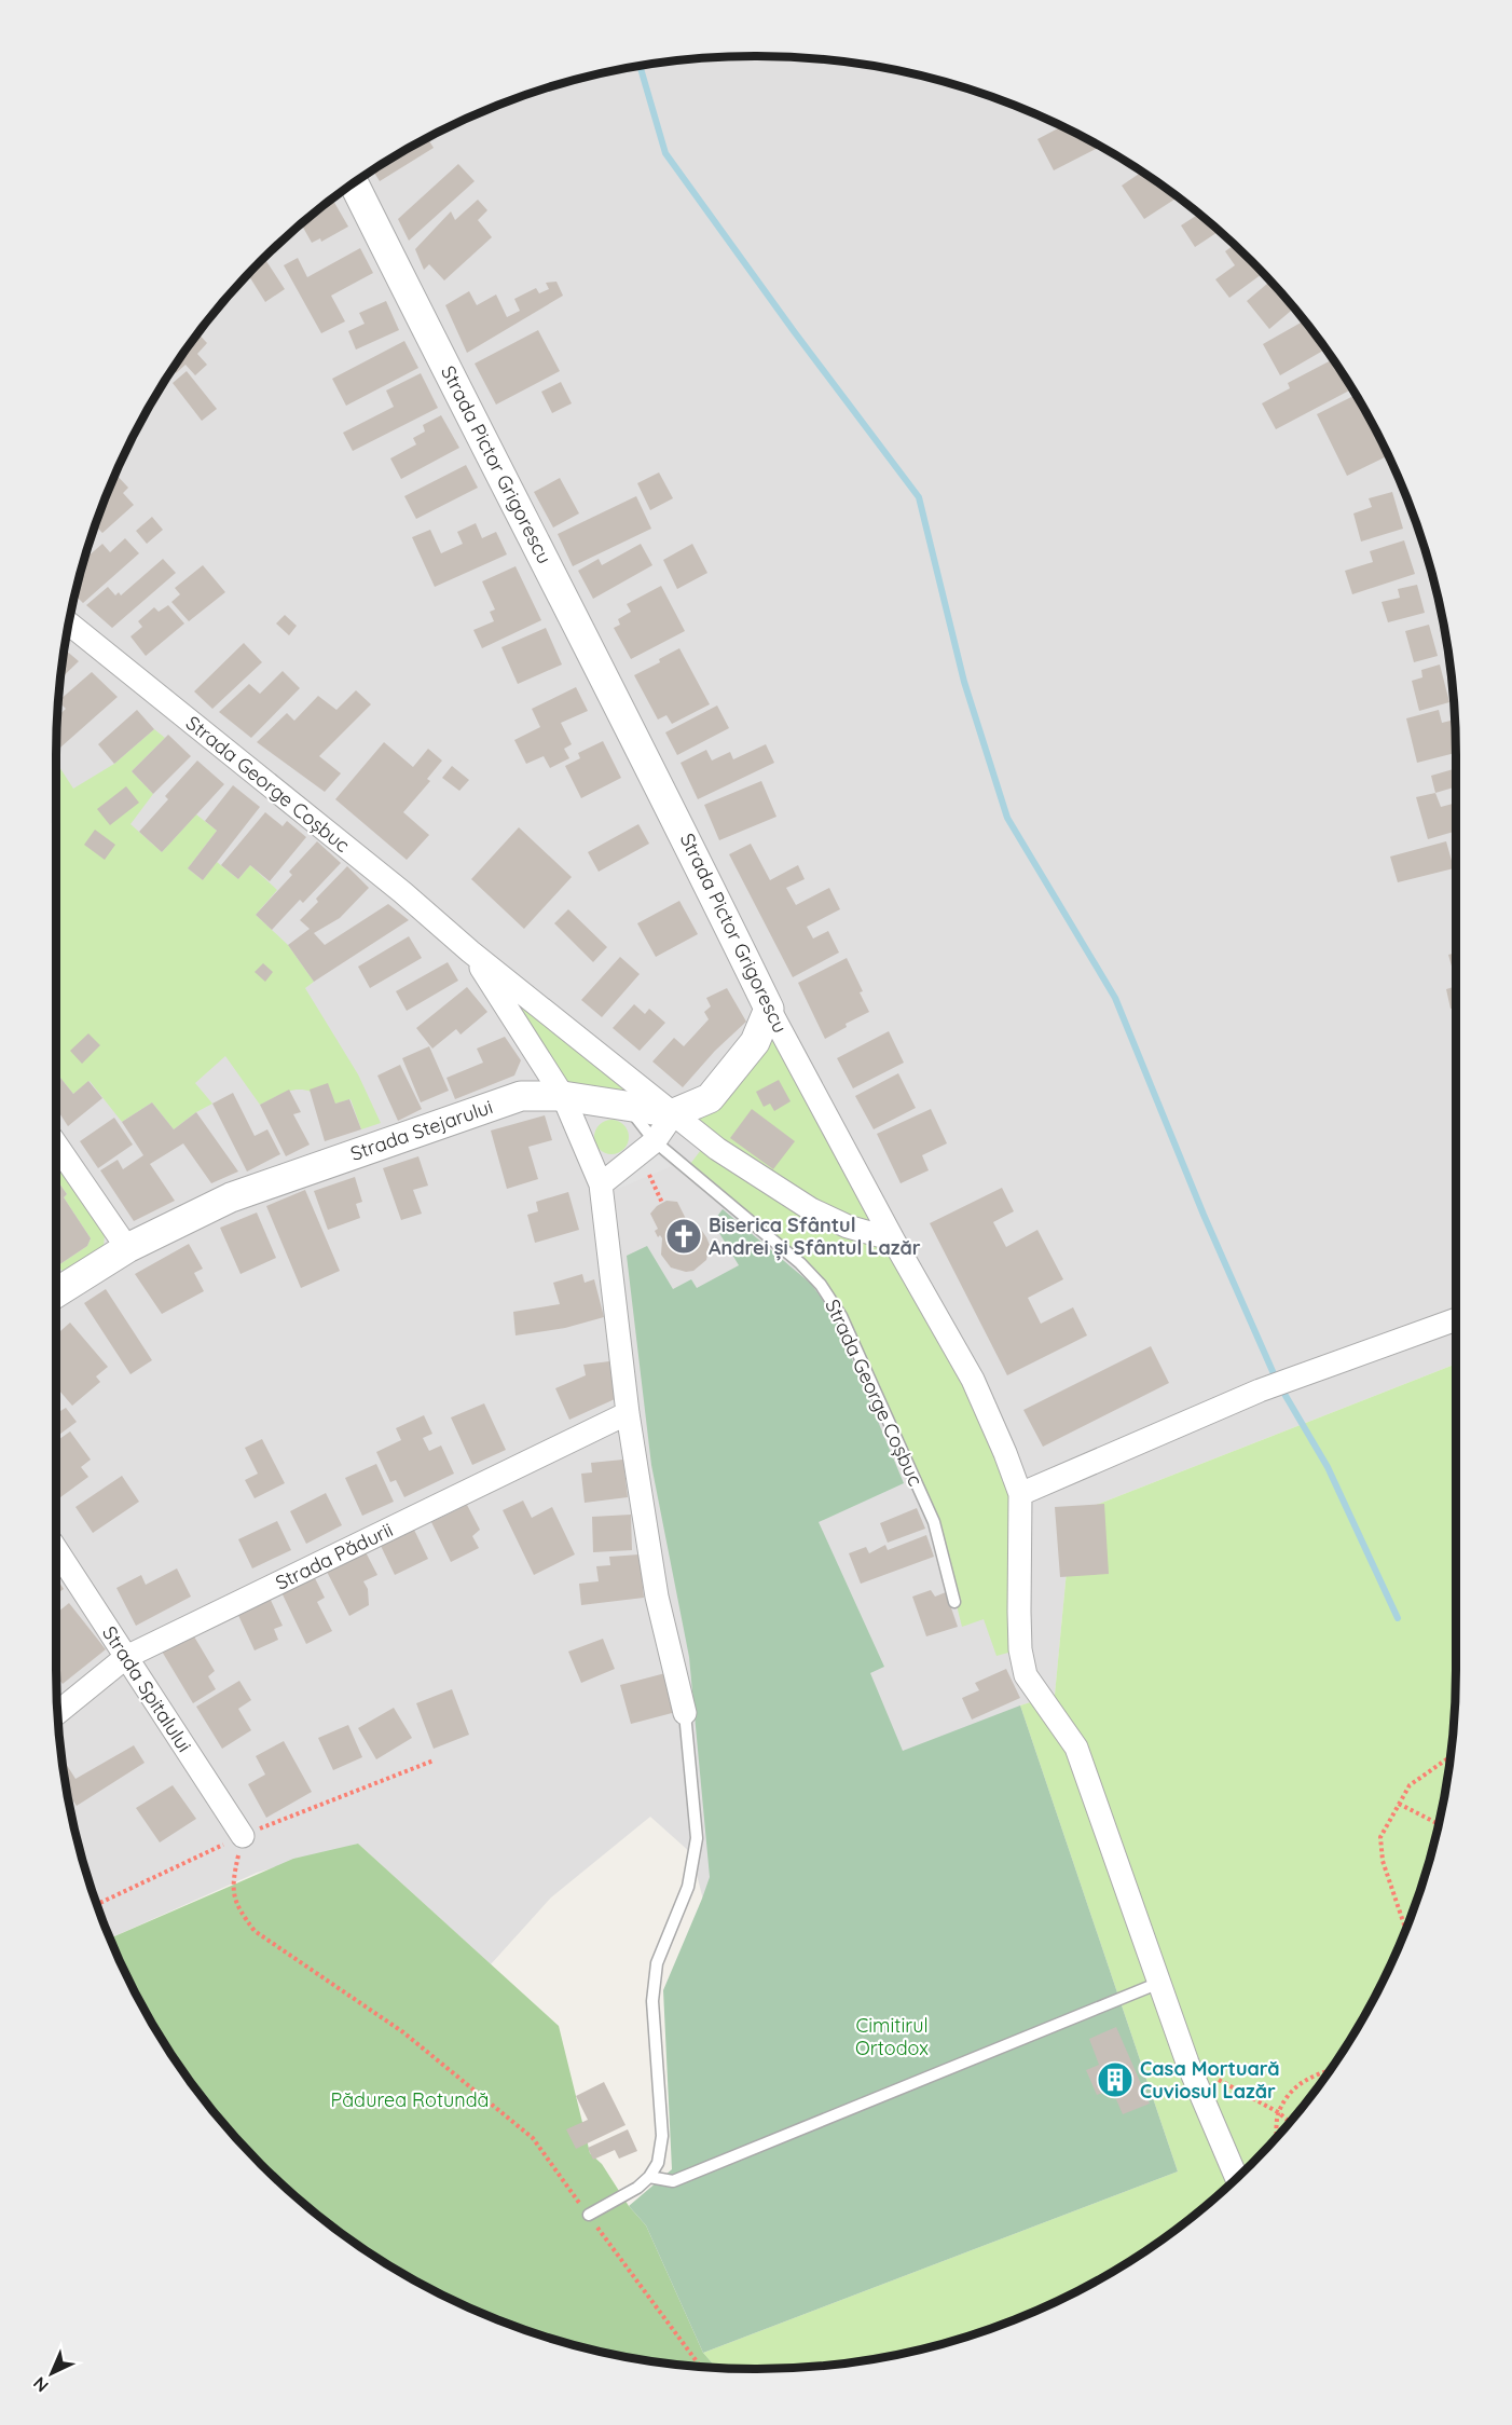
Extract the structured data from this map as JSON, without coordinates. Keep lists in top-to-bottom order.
{
  "streets": {
    "street": [
      "Strada Pictor Grigorescu",
      "Strada George Coșbuc",
      "Strada Stejarului",
      "Strada Pădurii",
      "Strada Spitalului"
    ]
  },
  "crossings": [
    ["Strada Pictor Grigorescu", "Strada George Coșbuc"],
    ["Strada George Coșbuc", "Strada Stejarului"],
    ["Strada George Coșbuc", "Strada Pădurii"],
    ["Strada Pădurii", "Strada Spitalului"]
  ],
  "parks": ["Cimitirul Ortodox", "Pădurea Rotundă"],
  "places": {
    "church": ["Biserica Sfântul Andrei și Sfântul Lazăr"],
    "building": ["Casa Mortuară Cuviosul Lazăr"]
  },
  "north": "bottom left"
}
